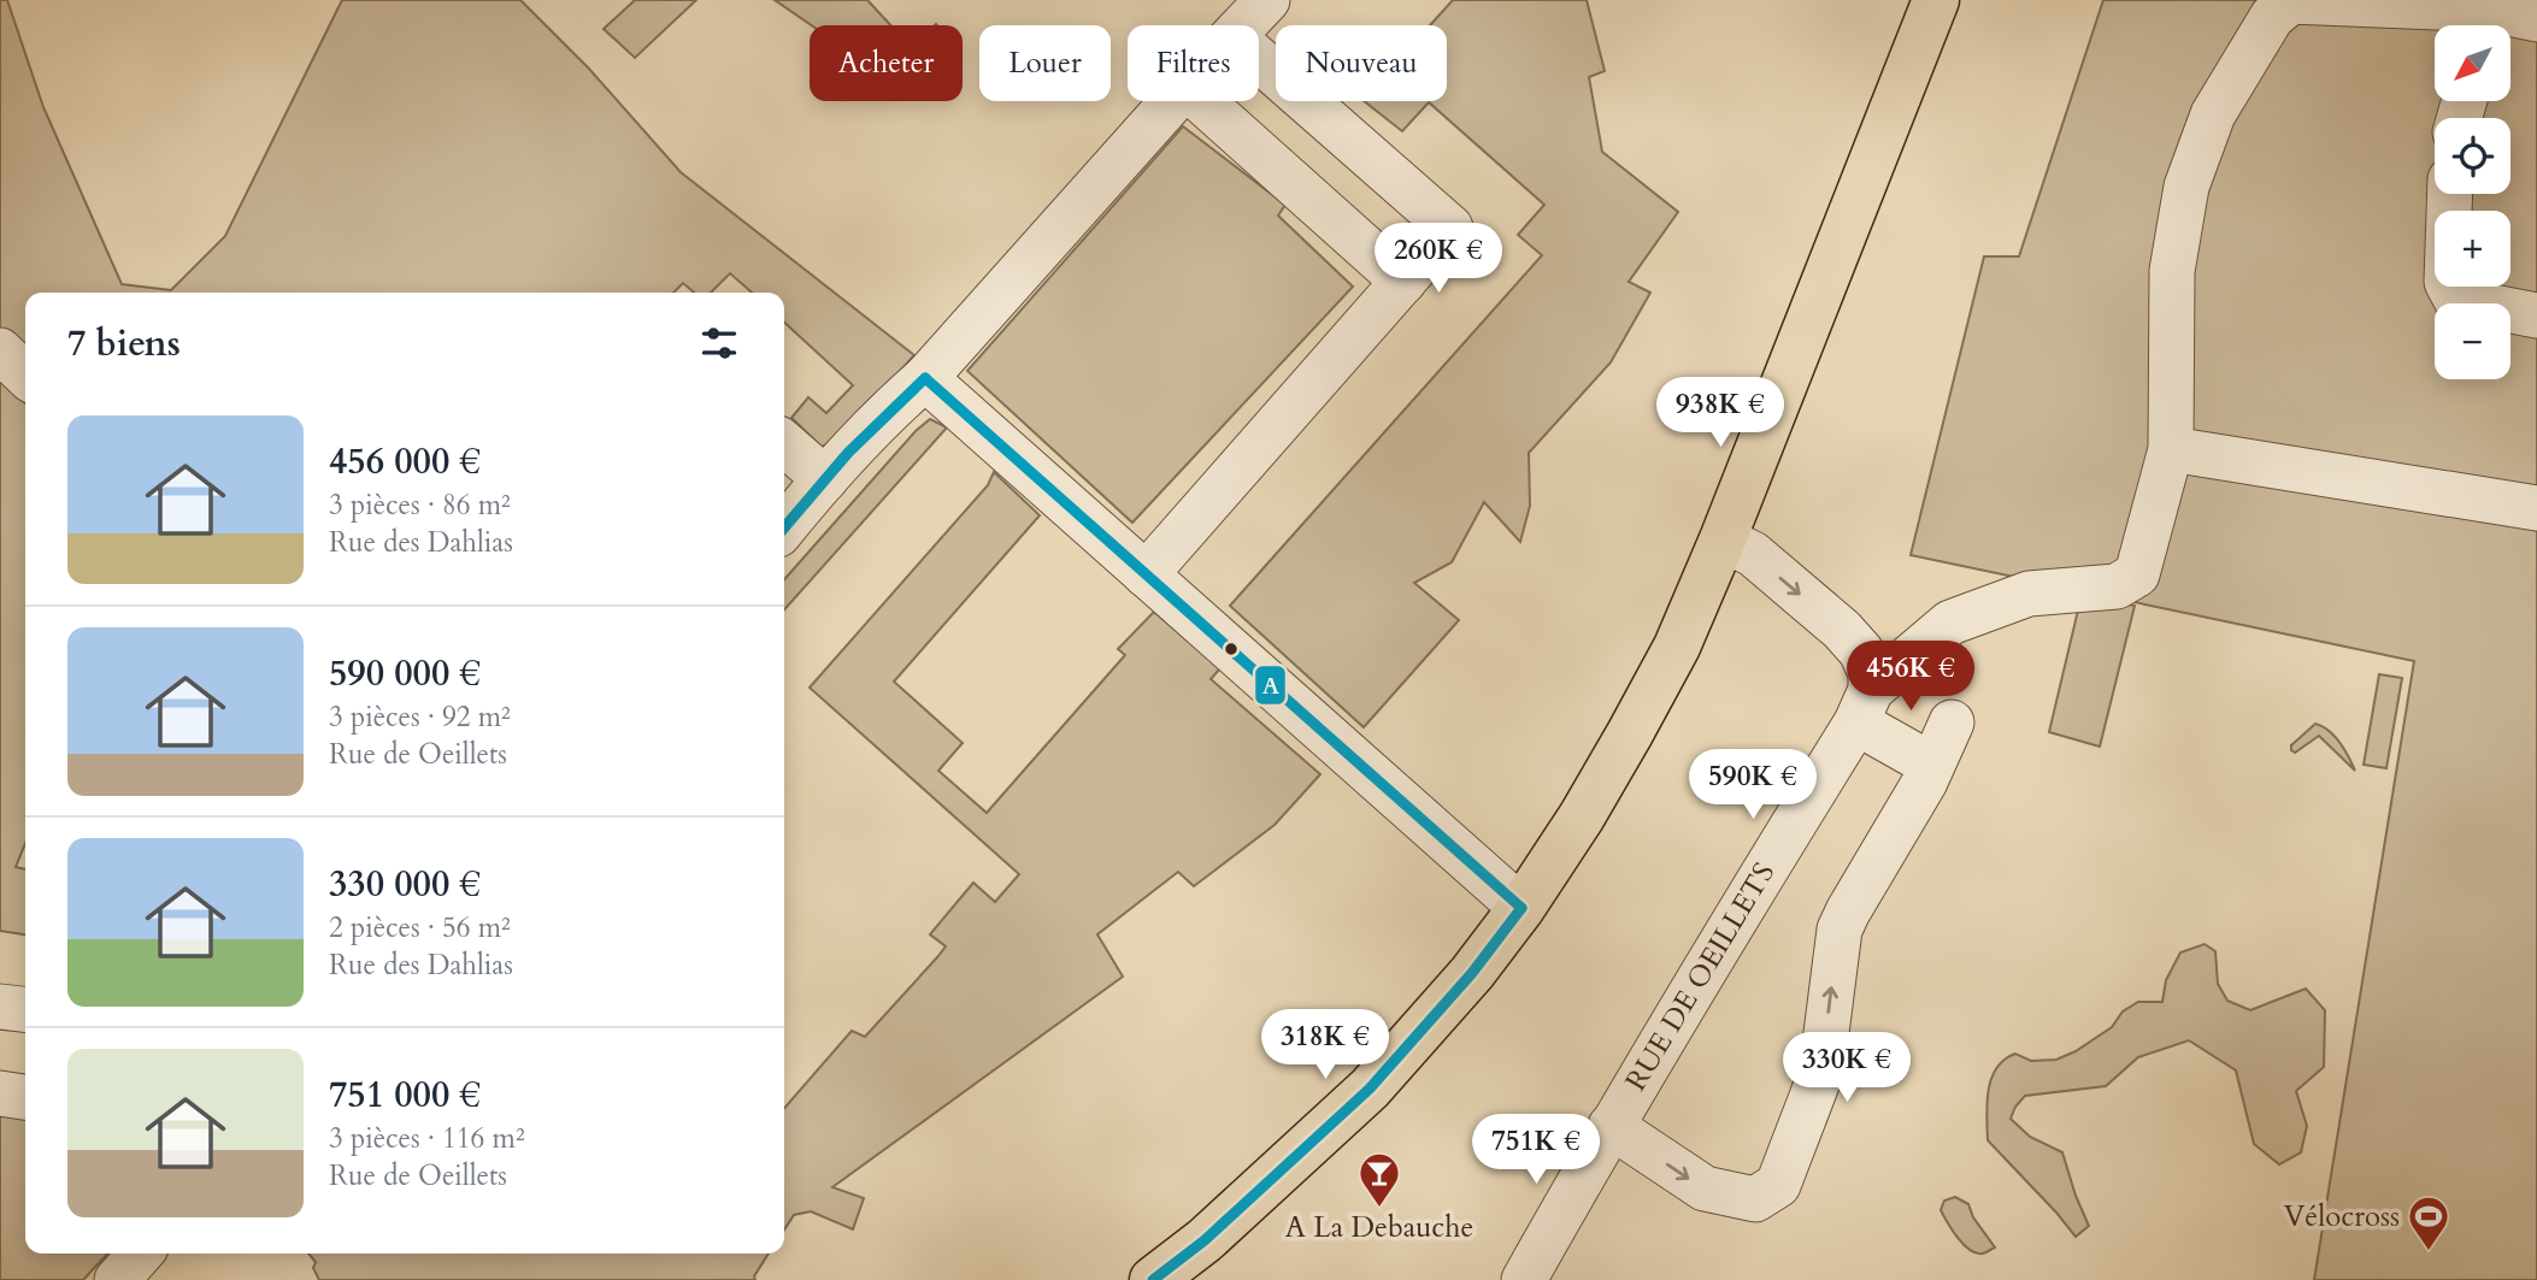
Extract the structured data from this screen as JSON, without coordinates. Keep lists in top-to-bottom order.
{
  "streets": {
    "street": ["RUE DE OEILLETS"]
  },
  "places": {
    "bar": ["A La Debauche"],
    "sports": ["Vélocross"]
  },
  "lines": ["transit line A"],
  "north": "bottom left",
  "page": {
    "map_buttons": ["+", "−"],
    "chip": [
      "Acheter",
      "Louer",
      "Filtres",
      "Nouveau"
    ],
    "price": [
      "260K €",
      "938K €",
      "456K €",
      "590K €",
      "318K €",
      "330K €",
      "751K €"
    ],
    "heading": "7 biens",
    "list": [
      {
        "name": "456 000 €",
        "note": "3 pièces · 86 m² · Rue des Dahlias"
      },
      {
        "name": "590 000 €",
        "note": "3 pièces · 92 m² · Rue de Oeillets"
      },
      {
        "name": "330 000 €",
        "note": "2 pièces · 56 m² · Rue des Dahlias"
      },
      {
        "name": "751 000 €",
        "note": "3 pièces · 116 m² · Rue de Oeillets"
      }
    ]
  }
}
